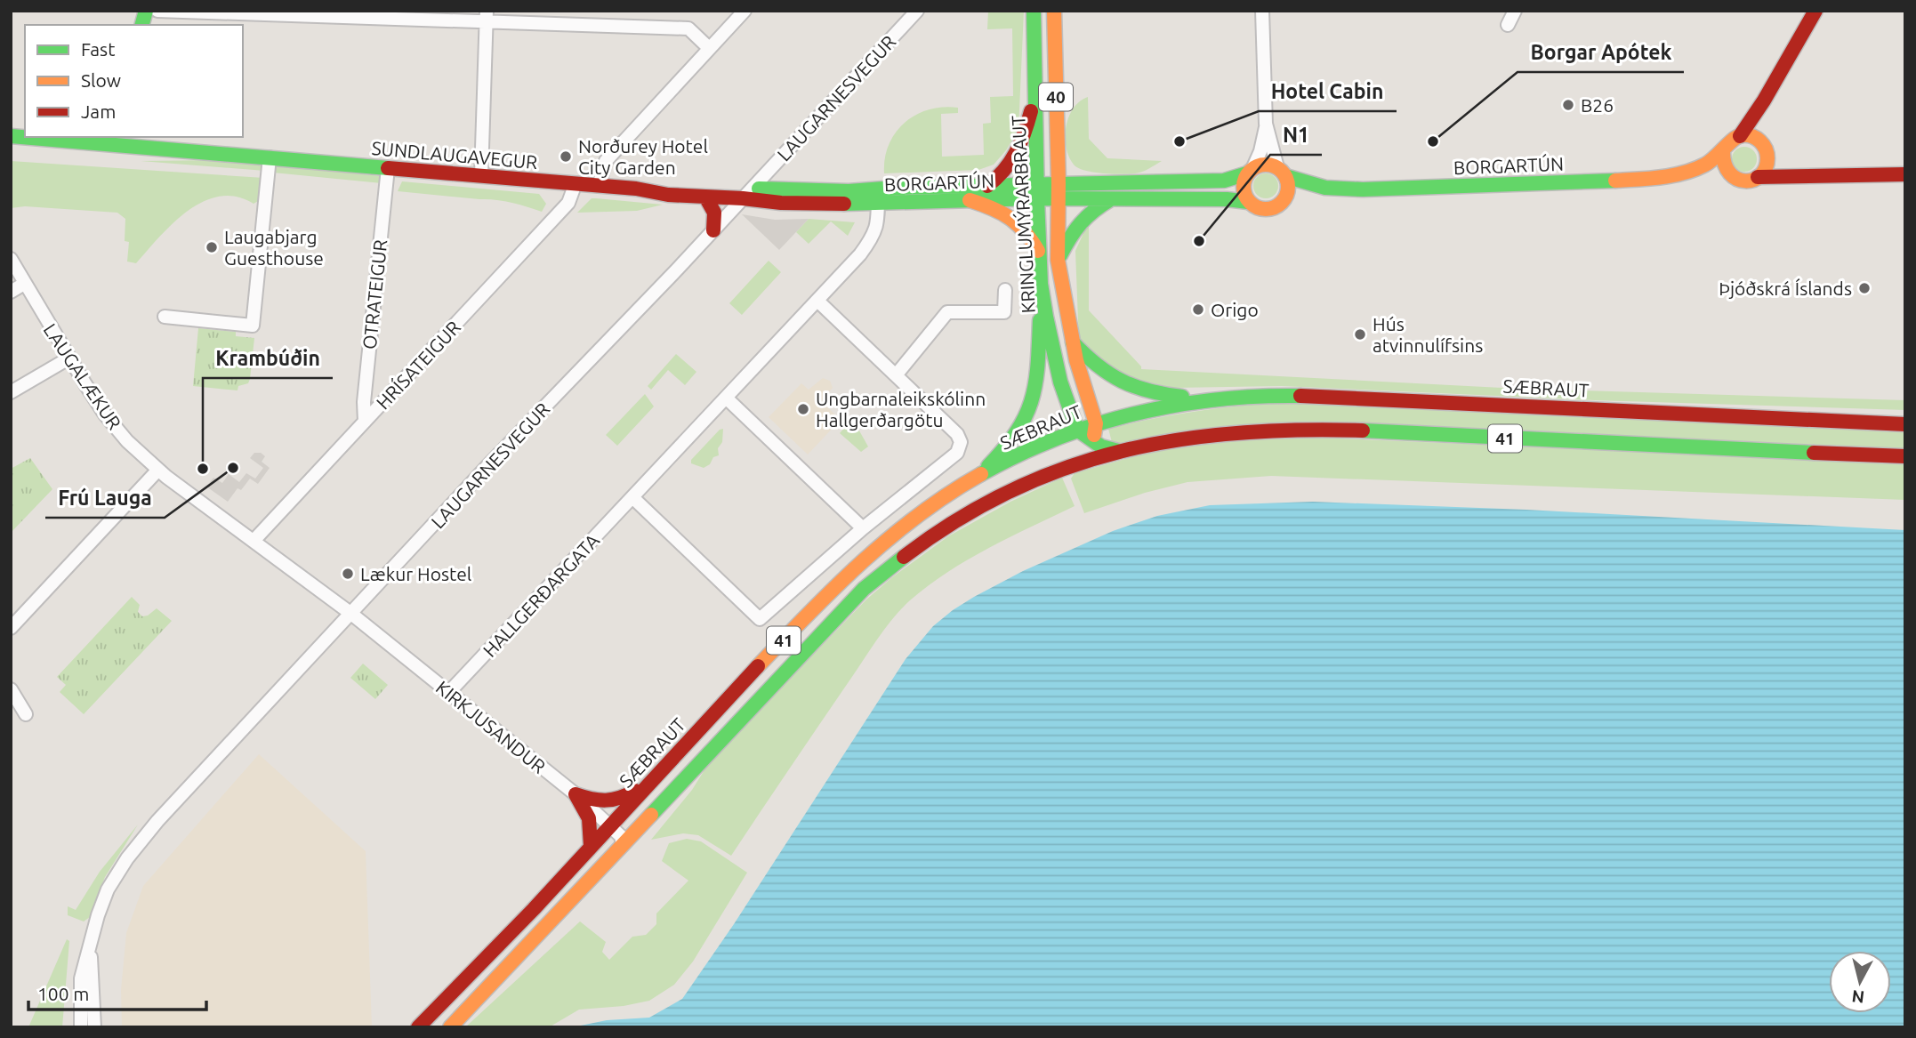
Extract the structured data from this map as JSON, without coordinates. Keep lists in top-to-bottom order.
{
  "streets": {
    "main road": [
      "40",
      "SUNDLAUGAVEGUR",
      "BORGARTÚN",
      "KRINGLUMÝRARBRAUT",
      "SÆBRAUT",
      "41"
    ],
    "street": [
      "LAUGARNESVEGUR",
      "OTRATEIGUR",
      "HRÍSATEIGUR",
      "LAUGALÆKUR",
      "HALLGERÐARGATA",
      "KIRKJUSANDUR"
    ]
  },
  "crossings": [
    ["LAUGARNESVEGUR", "SUNDLAUGAVEGUR"],
    ["LAUGARNESVEGUR", "BORGARTÚN"],
    ["LAUGARNESVEGUR", "LAUGALÆKUR"],
    ["LAUGARNESVEGUR", "KIRKJUSANDUR"],
    ["SUNDLAUGAVEGUR", "BORGARTÚN"],
    ["SUNDLAUGAVEGUR", "OTRATEIGUR"],
    ["SUNDLAUGAVEGUR", "HRÍSATEIGUR"],
    ["BORGARTÚN", "KRINGLUMÝRARBRAUT"],
    ["BORGARTÚN", "HALLGERÐARGATA"],
    ["KRINGLUMÝRARBRAUT", "SÆBRAUT"],
    ["OTRATEIGUR", "HRÍSATEIGUR"],
    ["HRÍSATEIGUR", "LAUGALÆKUR"],
    ["LAUGALÆKUR", "KIRKJUSANDUR"],
    ["SÆBRAUT", "KIRKJUSANDUR"],
    ["41", "KIRKJUSANDUR"],
    ["HALLGERÐARGATA", "KIRKJUSANDUR"]
  ],
  "places": [
    "B26",
    "Hotel Cabin",
    "Borgar Apótek",
    "Norðurey Hotel City Garden",
    "N1",
    "Laugabjarg Guesthouse",
    "Þjóðskrá Íslands",
    "Origo",
    "Hús atvinnulífsins",
    "Ungbarnaleikskólinn Hallgerðargötu",
    "Frú Lauga",
    "Krambúðin",
    "Lækur Hostel"
  ],
  "legend": ["Fast", "Slow", "Jam"],
  "scale_bar": "100 m",
  "north": "bottom"
}
